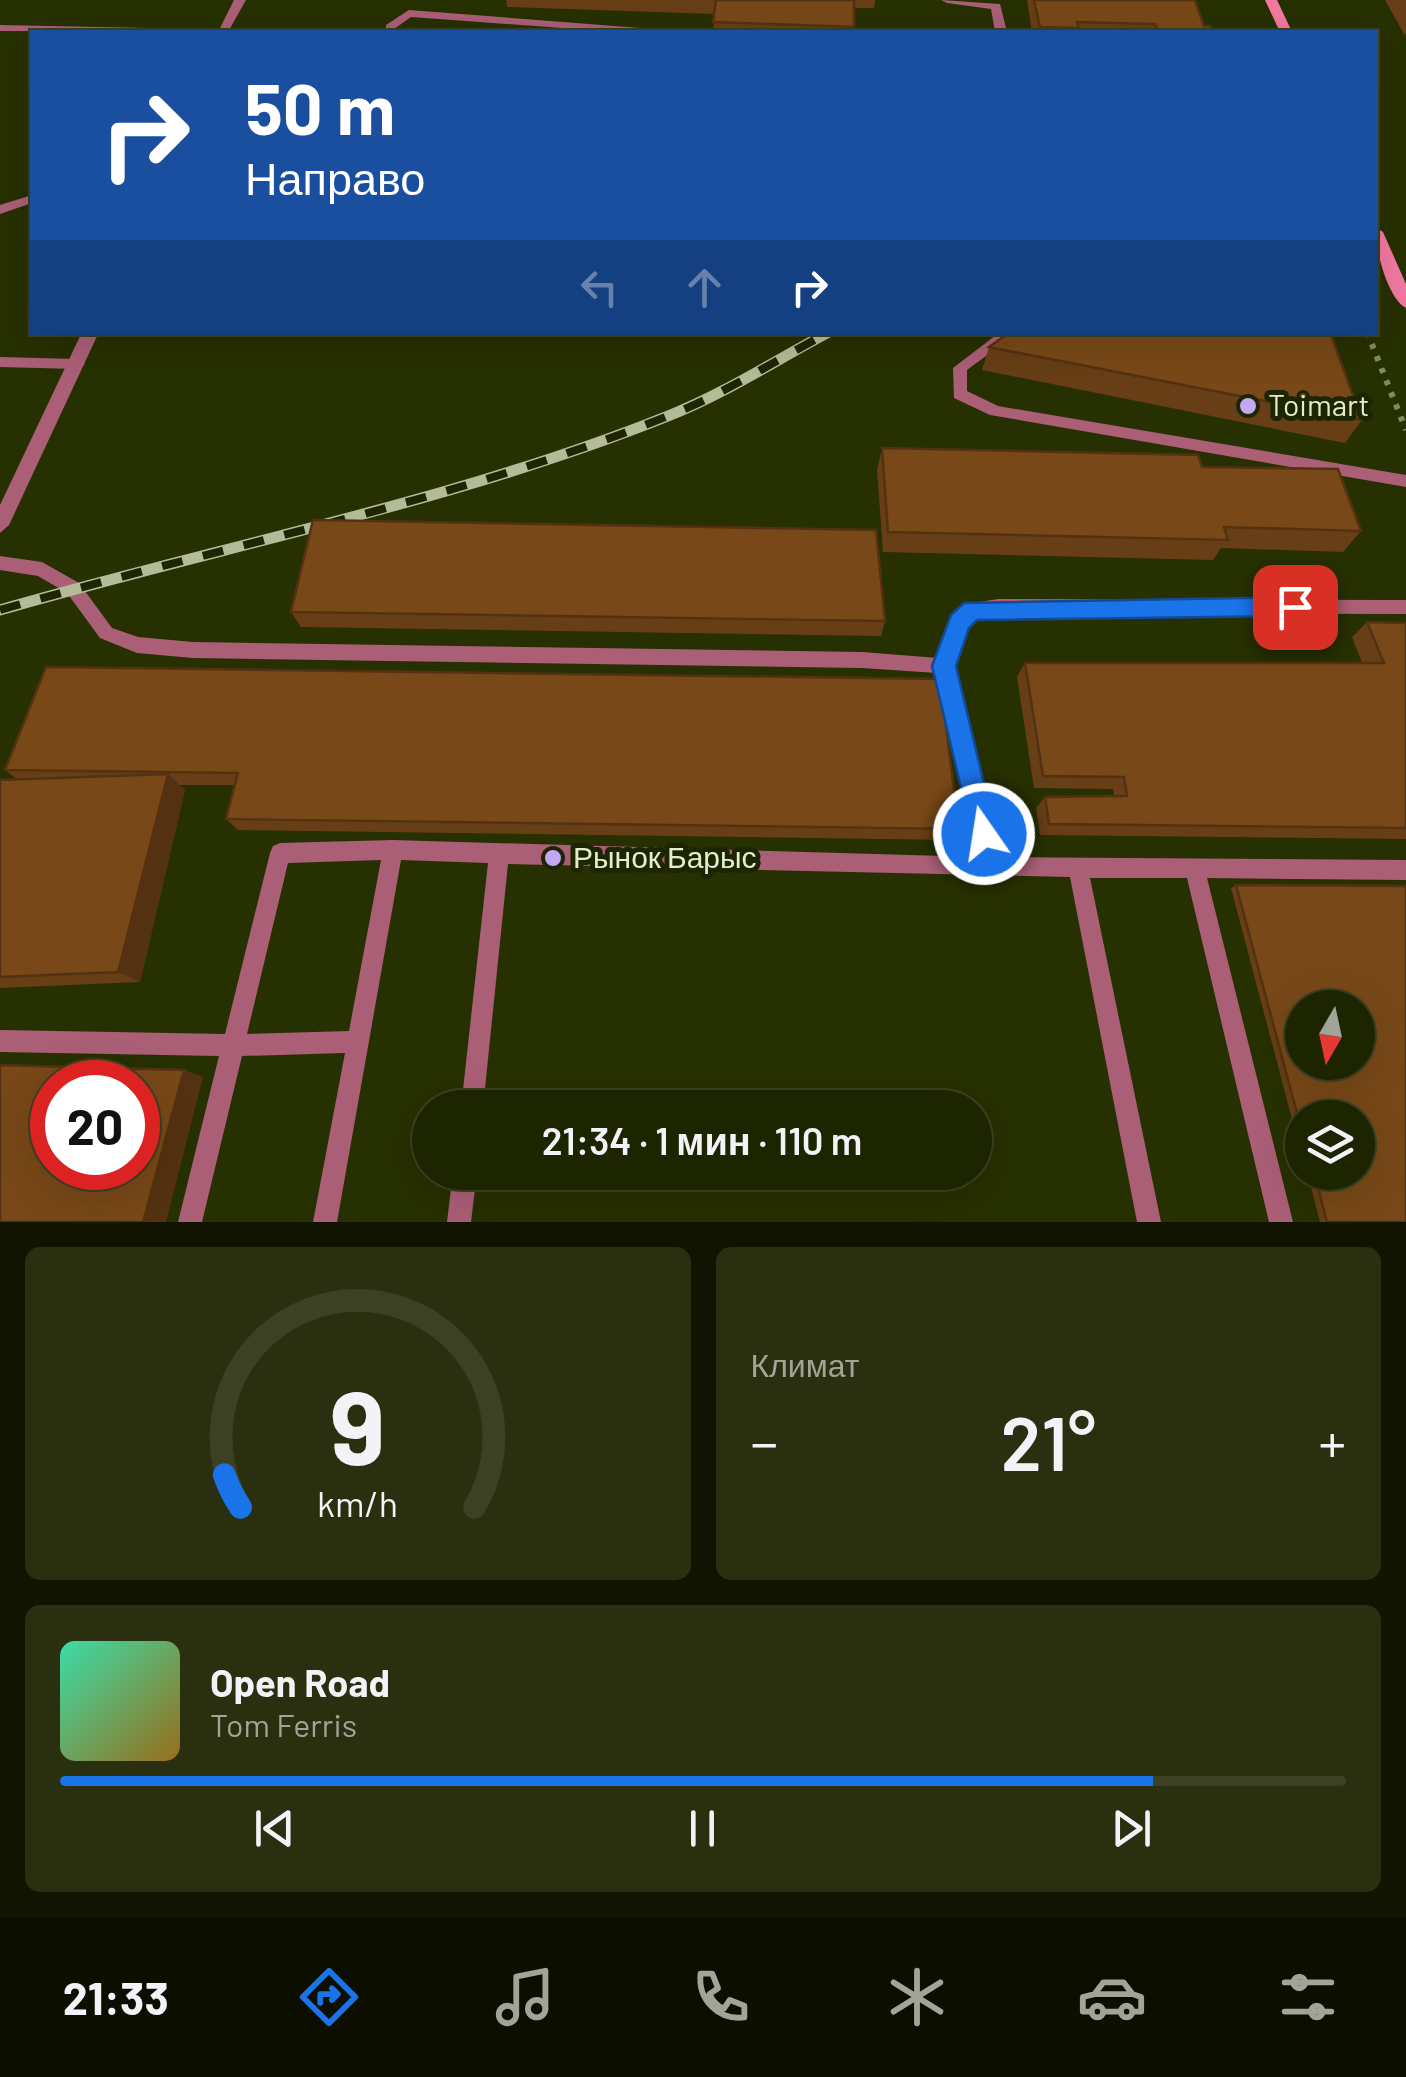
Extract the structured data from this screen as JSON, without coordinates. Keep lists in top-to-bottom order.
{
  "places": ["Toimart", "Рынок Барыс"],
  "north": "bottom",
  "page": {
    "turn": ["50 m", "Направо"],
    "limit": "20",
    "trip": "21:34 · 1 мин · 110 m",
    "tile": "Климат",
    "heat": ["−", "21°", "+"],
    "song": ["Open Road", "Tom Ferris"],
    "tabs": "21:33",
    "gauge": ["9", "km/h"]
  }
}
